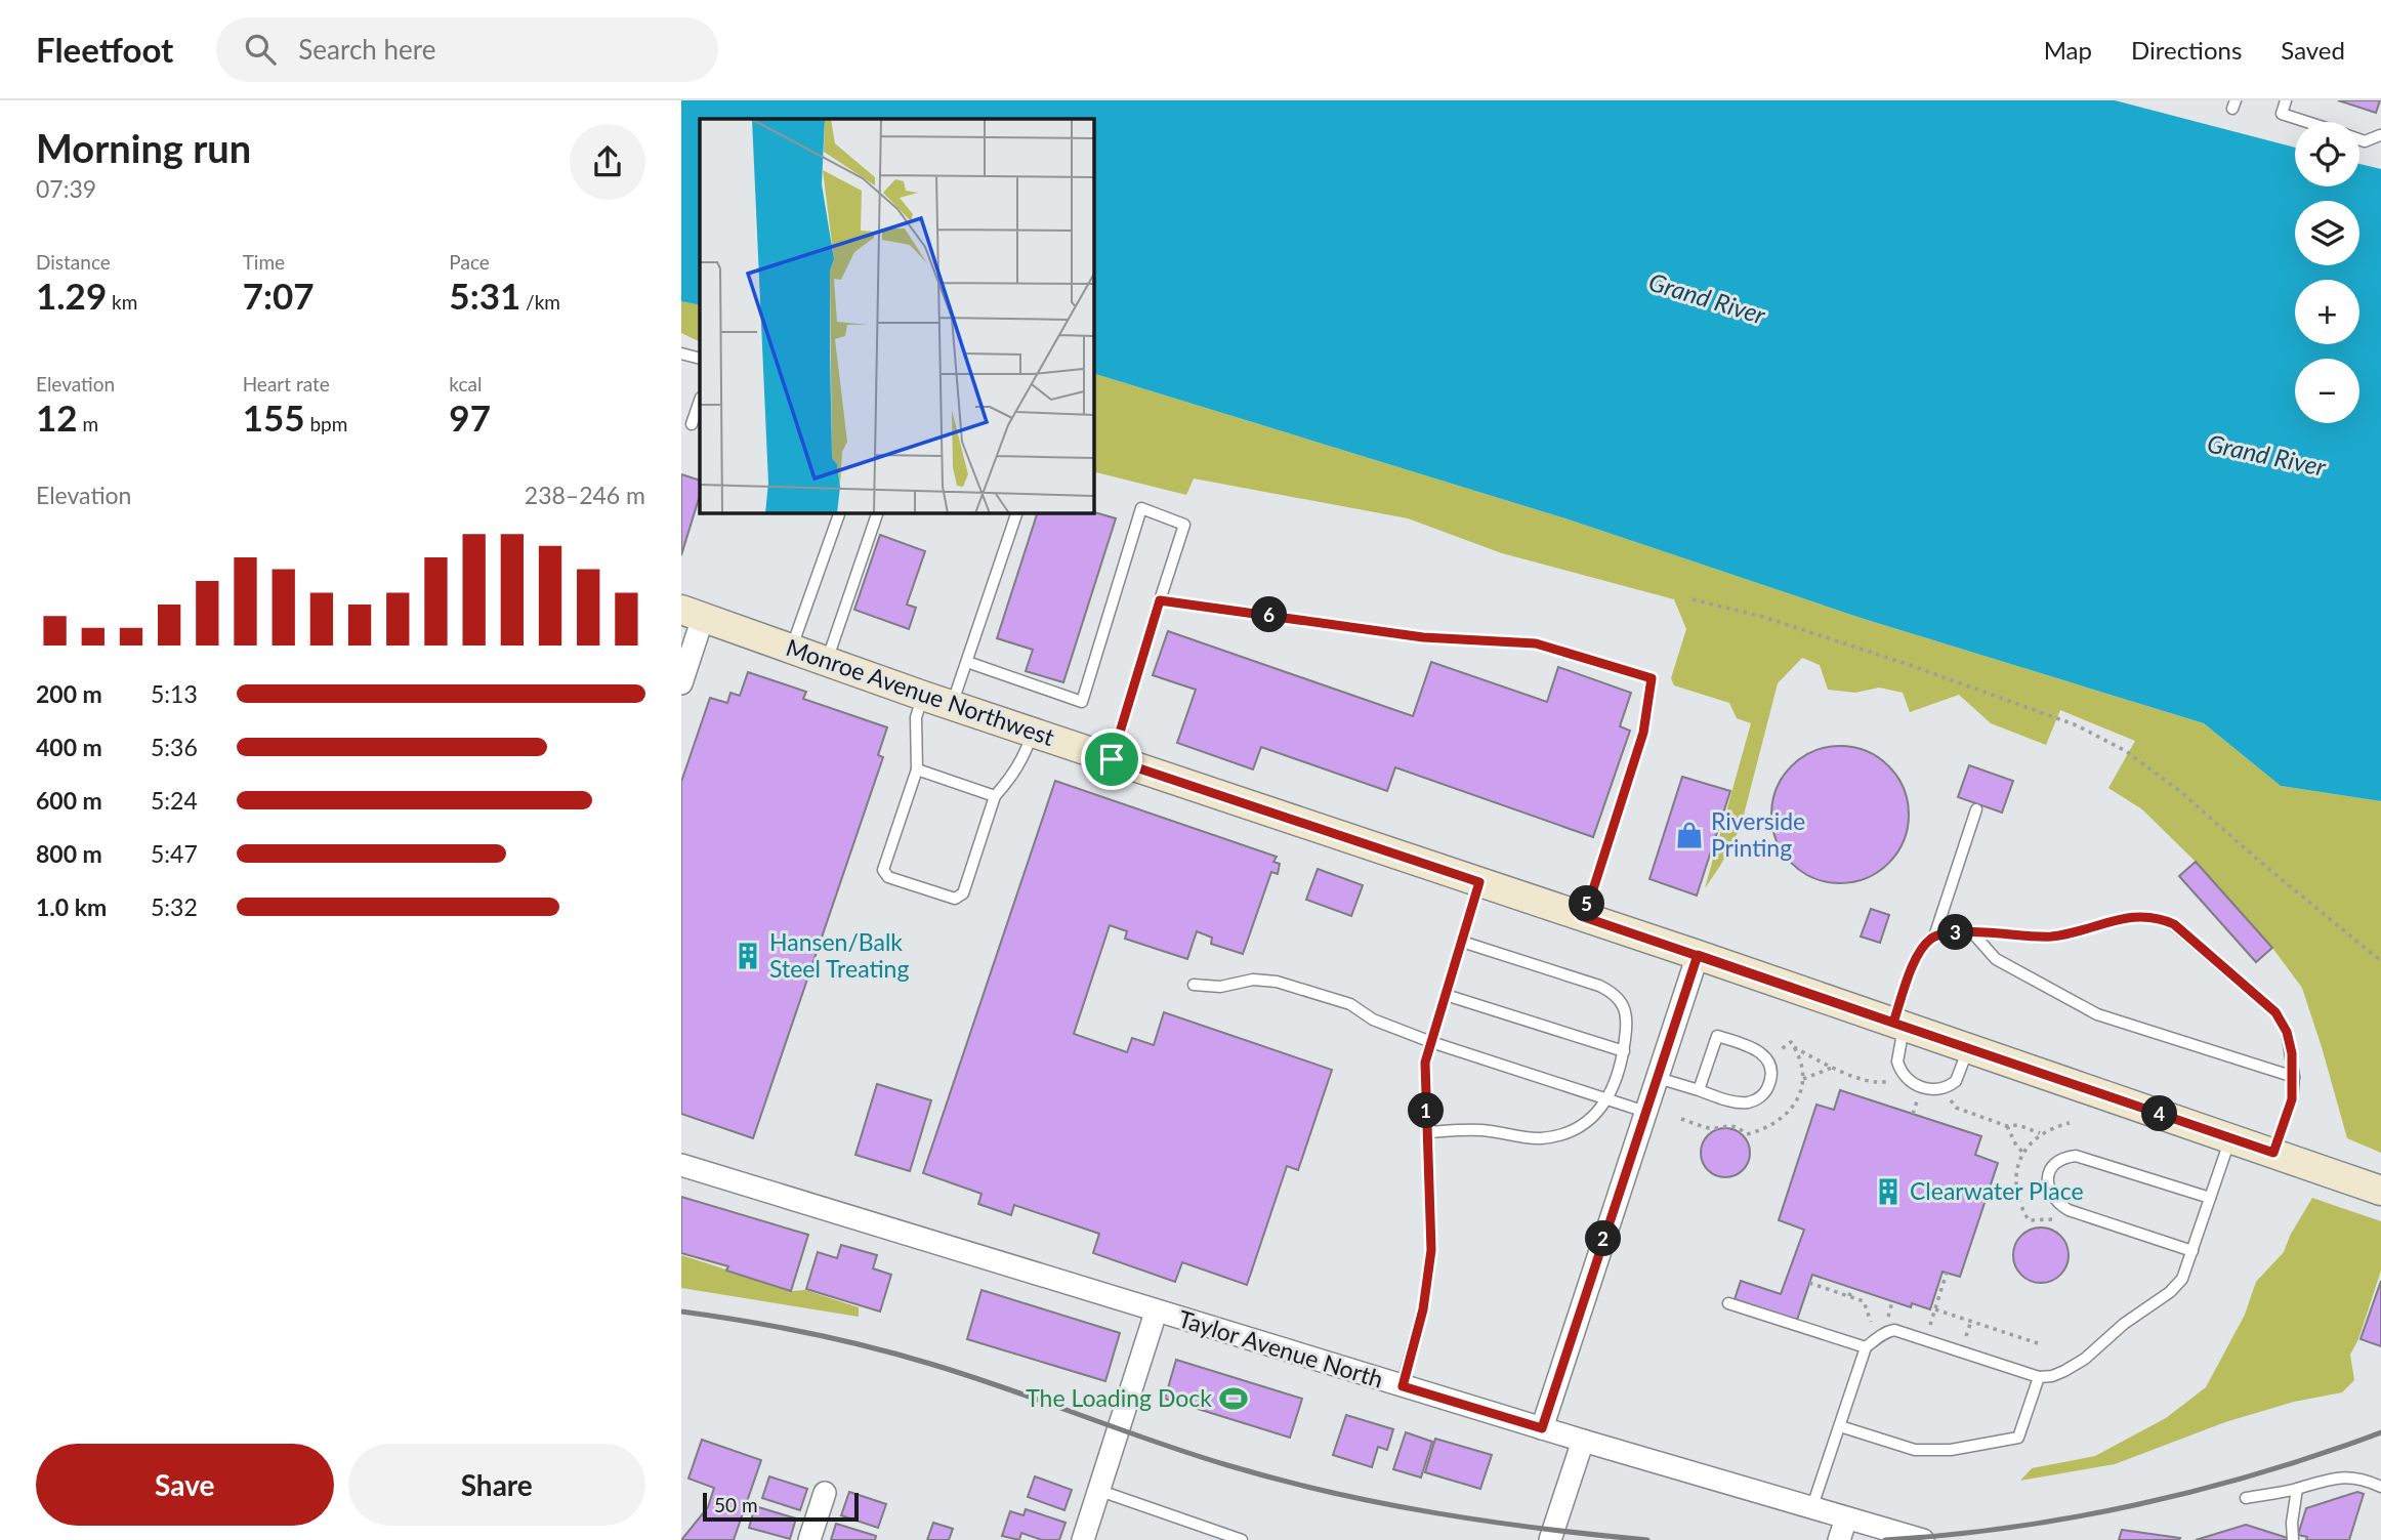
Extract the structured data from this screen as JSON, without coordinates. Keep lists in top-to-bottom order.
{
  "streets": {
    "main road": ["Monroe Avenue Northwest"],
    "street": ["Taylor Avenue North"]
  },
  "water": ["Grand River"],
  "places": {
    "shop": ["Riverside Printing"],
    "building": ["Hansen/Balk Steel Treating", "Clearwater Place"],
    "sports": ["The Loading Dock"]
  },
  "scale_bar": "50 m",
  "page": {
    "header": "Fleetfoot",
    "search": "Search here",
    "nav": ["Map", "Directions", "Saved"],
    "heading": ["Morning run", "07:39"],
    "map_buttons": ["+", "−"],
    "stats": [
      ["Distance", "1.29 km"],
      ["Time", "7:07"],
      ["Pace", "5:31 /km"],
      ["Elevation", "12 m"],
      ["Heart rate", "155 bpm"],
      ["kcal", "97"]
    ],
    "chart": ["Elevation", "238–246 m"],
    "pins": [
      "6",
      "5",
      "3",
      "1",
      "4",
      "2"
    ],
    "list": [
      {
        "name": "200 m",
        "note": "5:13"
      },
      {
        "name": "400 m",
        "note": "5:36"
      },
      {
        "name": "600 m",
        "note": "5:24"
      },
      {
        "name": "800 m",
        "note": "5:47"
      },
      {
        "name": "1.0 km",
        "note": "5:32"
      }
    ],
    "buttons": ["Save", "Share"],
    "scale": "50 m"
  }
}
